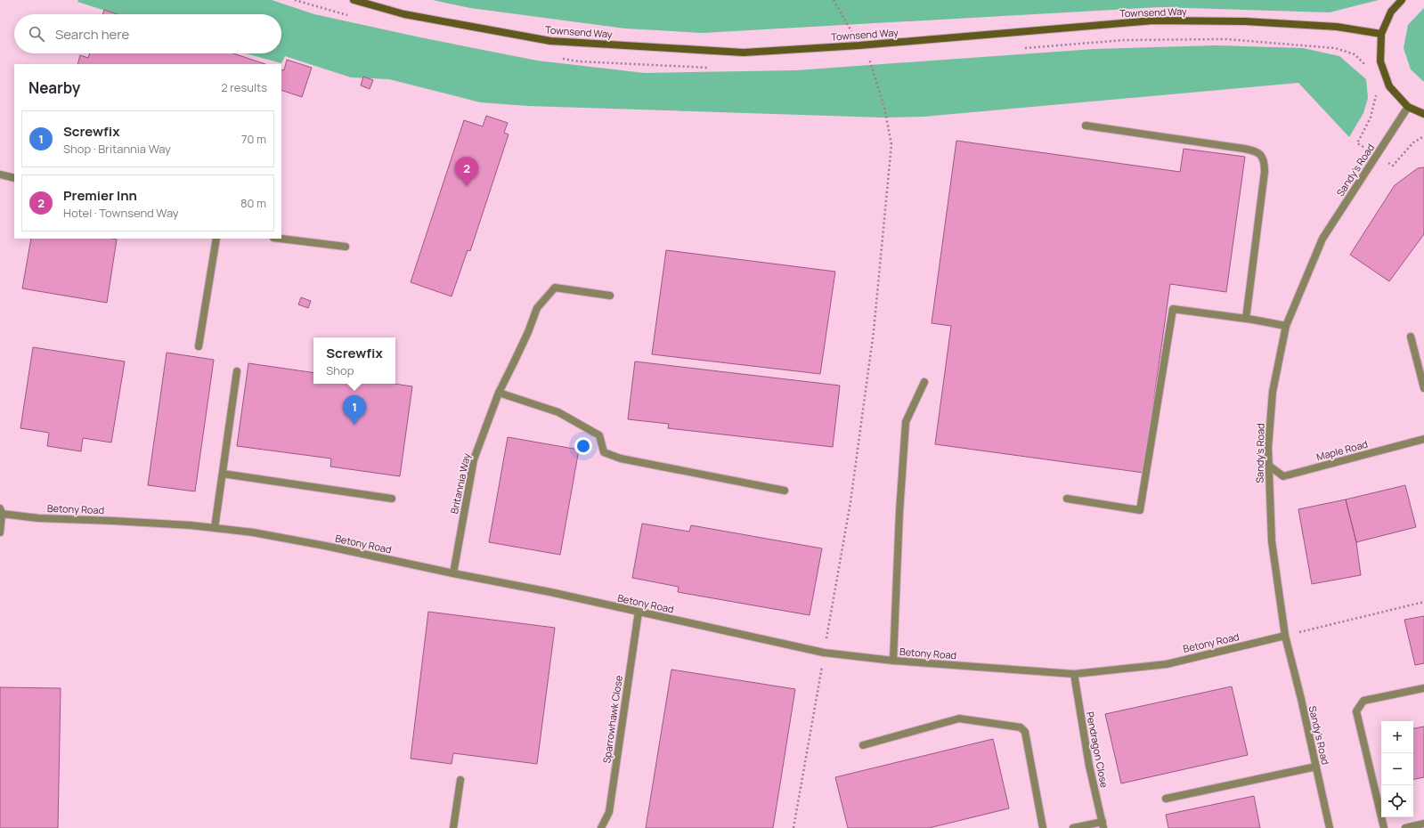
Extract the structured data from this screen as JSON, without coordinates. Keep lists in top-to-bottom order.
{
  "streets": {
    "main road": ["Townsend Way"],
    "street": [
      "Sandy's Road",
      "Maple Road",
      "Britannia Way",
      "Betony Road",
      "Sparrowhawk Close",
      "Pendragon Close"
    ]
  },
  "crossings": [
    ["Sandy's Road", "Maple Road"],
    ["Sandy's Road", "Betony Road"],
    ["Britannia Way", "Betony Road"],
    ["Betony Road", "Sparrowhawk Close"],
    ["Betony Road", "Pendragon Close"]
  ],
  "page": {
    "search": "Search here",
    "heading": ["Nearby", "2 results"],
    "list": [
      {
        "mark": "1",
        "name": "Screwfix",
        "note": "Shop · Britannia Way",
        "value": "70 m"
      },
      {
        "mark": "2",
        "name": "Premier Inn",
        "note": "Hotel · Townsend Way",
        "value": "80 m"
      }
    ],
    "pins": ["2", "1"],
    "popup": ["Screwfix", "Shop"],
    "map_buttons": ["+", "−"]
  }
}
